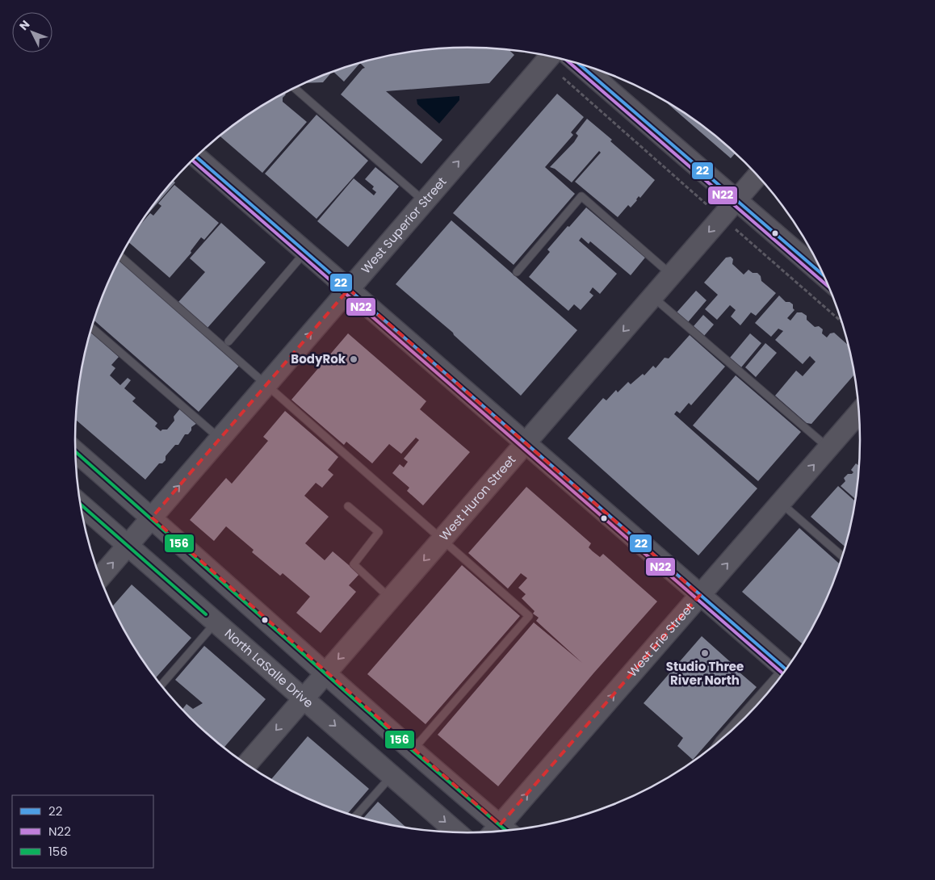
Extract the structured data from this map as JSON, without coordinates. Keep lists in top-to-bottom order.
{
  "streets": {
    "main road": [
      "West Superior Street",
      "West Huron Street",
      "West Erie Street",
      "North LaSalle Drive"
    ]
  },
  "crossings": [
    ["West Superior Street", "North LaSalle Drive"],
    ["West Huron Street", "North LaSalle Drive"]
  ],
  "one_way": ["West Superior Street", "West Huron Street", "West Erie Street"],
  "places": ["BodyRok", "Studio Three River North"],
  "lines": ["transit line N22", "transit line 22", "transit line 156"],
  "legend": ["22", "N22", "156"],
  "north": "top left"
}
